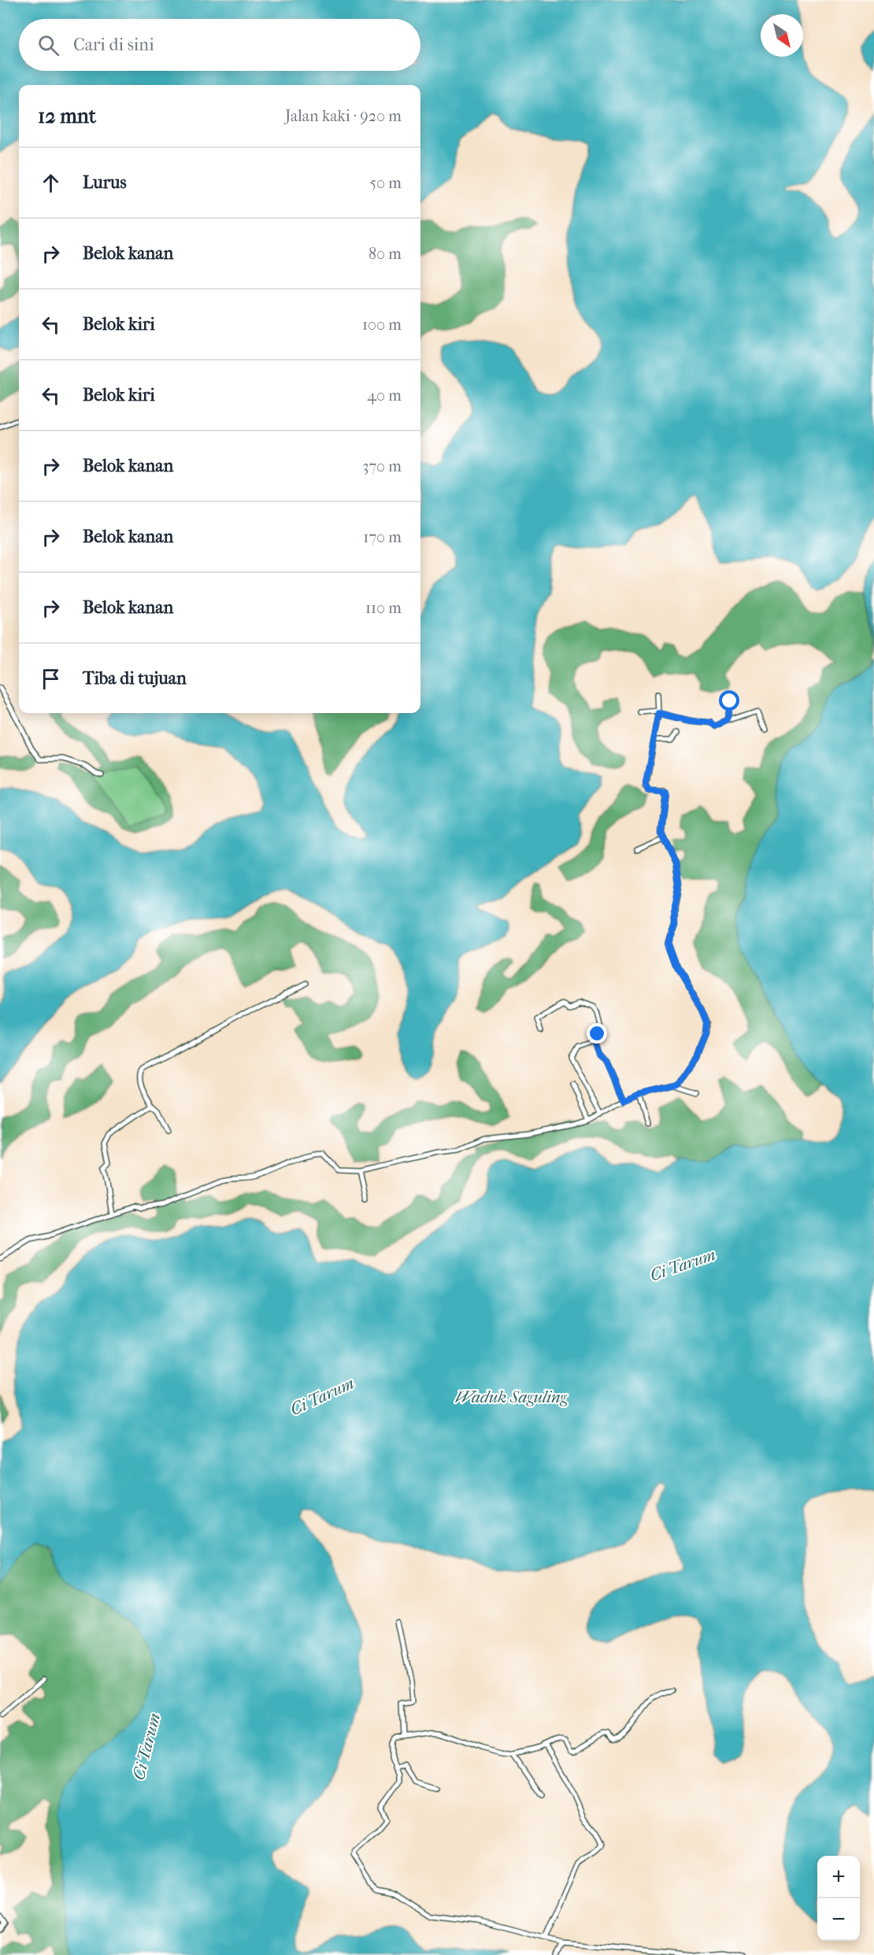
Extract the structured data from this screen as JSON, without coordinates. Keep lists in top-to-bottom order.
{
  "water": ["Ci Tarum", "Waduk Saguling"],
  "north": "bottom right",
  "page": {
    "search": "Cari di sini",
    "heading": ["12 mnt", "Jalan kaki · 920 m"],
    "list": [
      ["Lurus", "50 m"],
      ["Belok kanan", "80 m"],
      ["Belok kiri", "100 m"],
      ["Belok kiri", "40 m"],
      ["Belok kanan", "370 m"],
      ["Belok kanan", "170 m"],
      ["Belok kanan", "110 m"],
      "Tiba di tujuan"
    ],
    "map_buttons": ["+", "−"]
  }
}
